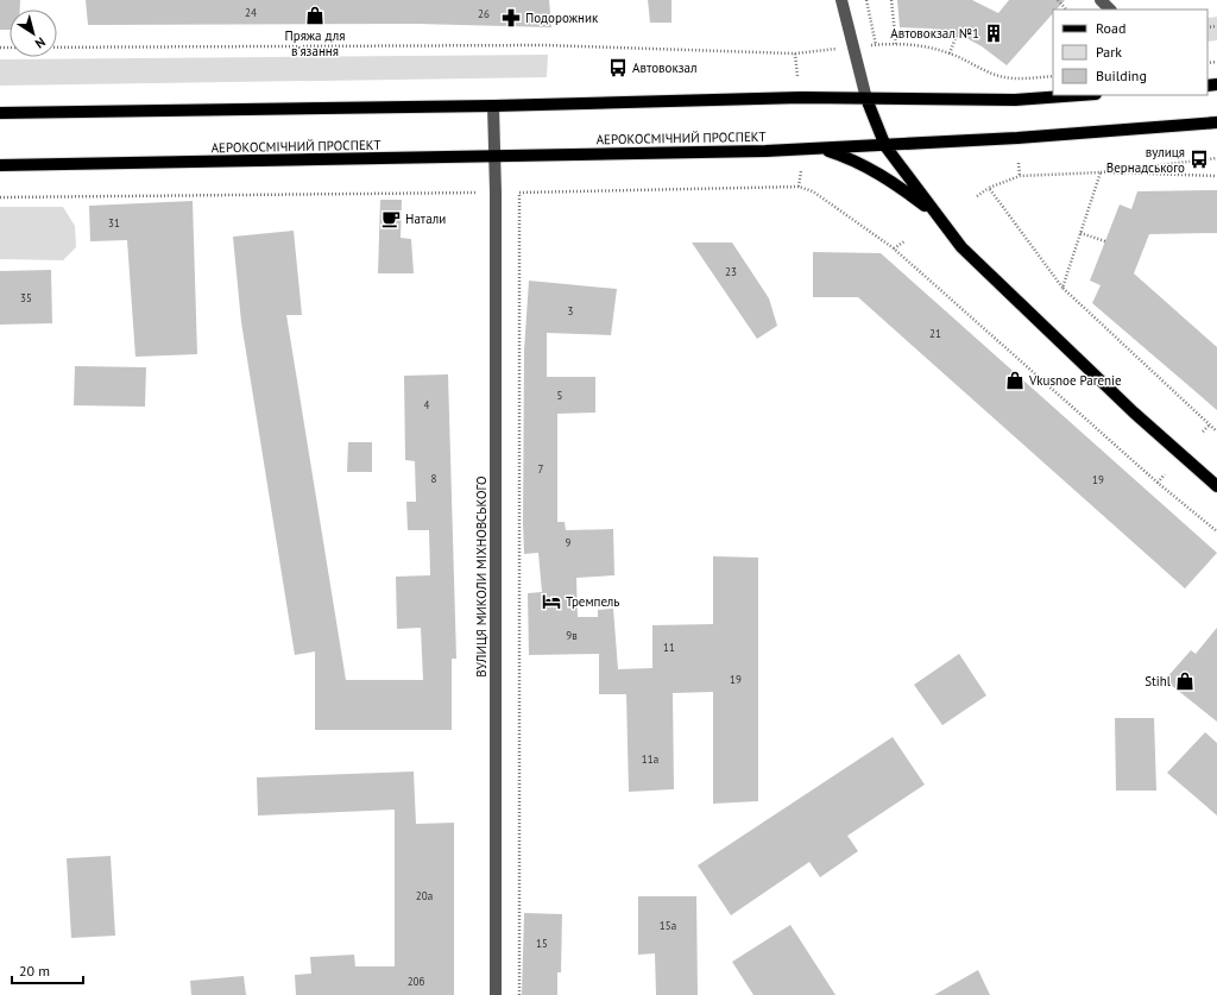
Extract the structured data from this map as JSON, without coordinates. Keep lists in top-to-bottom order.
{
  "streets": {
    "main road": ["АЕРОКОСМІЧНИЙ ПРОСПЕКТ"],
    "street": ["ВУЛИЦЯ МИКОЛИ МІХНОВСЬКОГО"]
  },
  "crossings": [
    ["АЕРОКОСМІЧНИЙ ПРОСПЕКТ", "ВУЛИЦЯ МИКОЛИ МІХНОВСЬКОГО"]
  ],
  "places": {
    "shop": ["Пряжа для в'язання", "Vkusnoe Parenie", "Stihl"],
    "pharmacy": ["Подорожник"],
    "building": ["Автовокзал №1"],
    "bus stop": ["Автовокзал", "вулиця Вернадського"],
    "cafe": ["Натали"],
    "hotel": ["Тремпель"]
  },
  "house_numbers": [
    "24",
    "26",
    "31",
    "23",
    "35",
    "3",
    "21",
    "5",
    "4",
    "7",
    "8",
    "19",
    "9",
    "9в",
    "11",
    "19",
    "11а",
    "20а",
    "15а",
    "15",
    "20б"
  ],
  "legend": ["Road", "Park", "Building"],
  "scale_bar": "20 m",
  "north": "bottom right"
}
